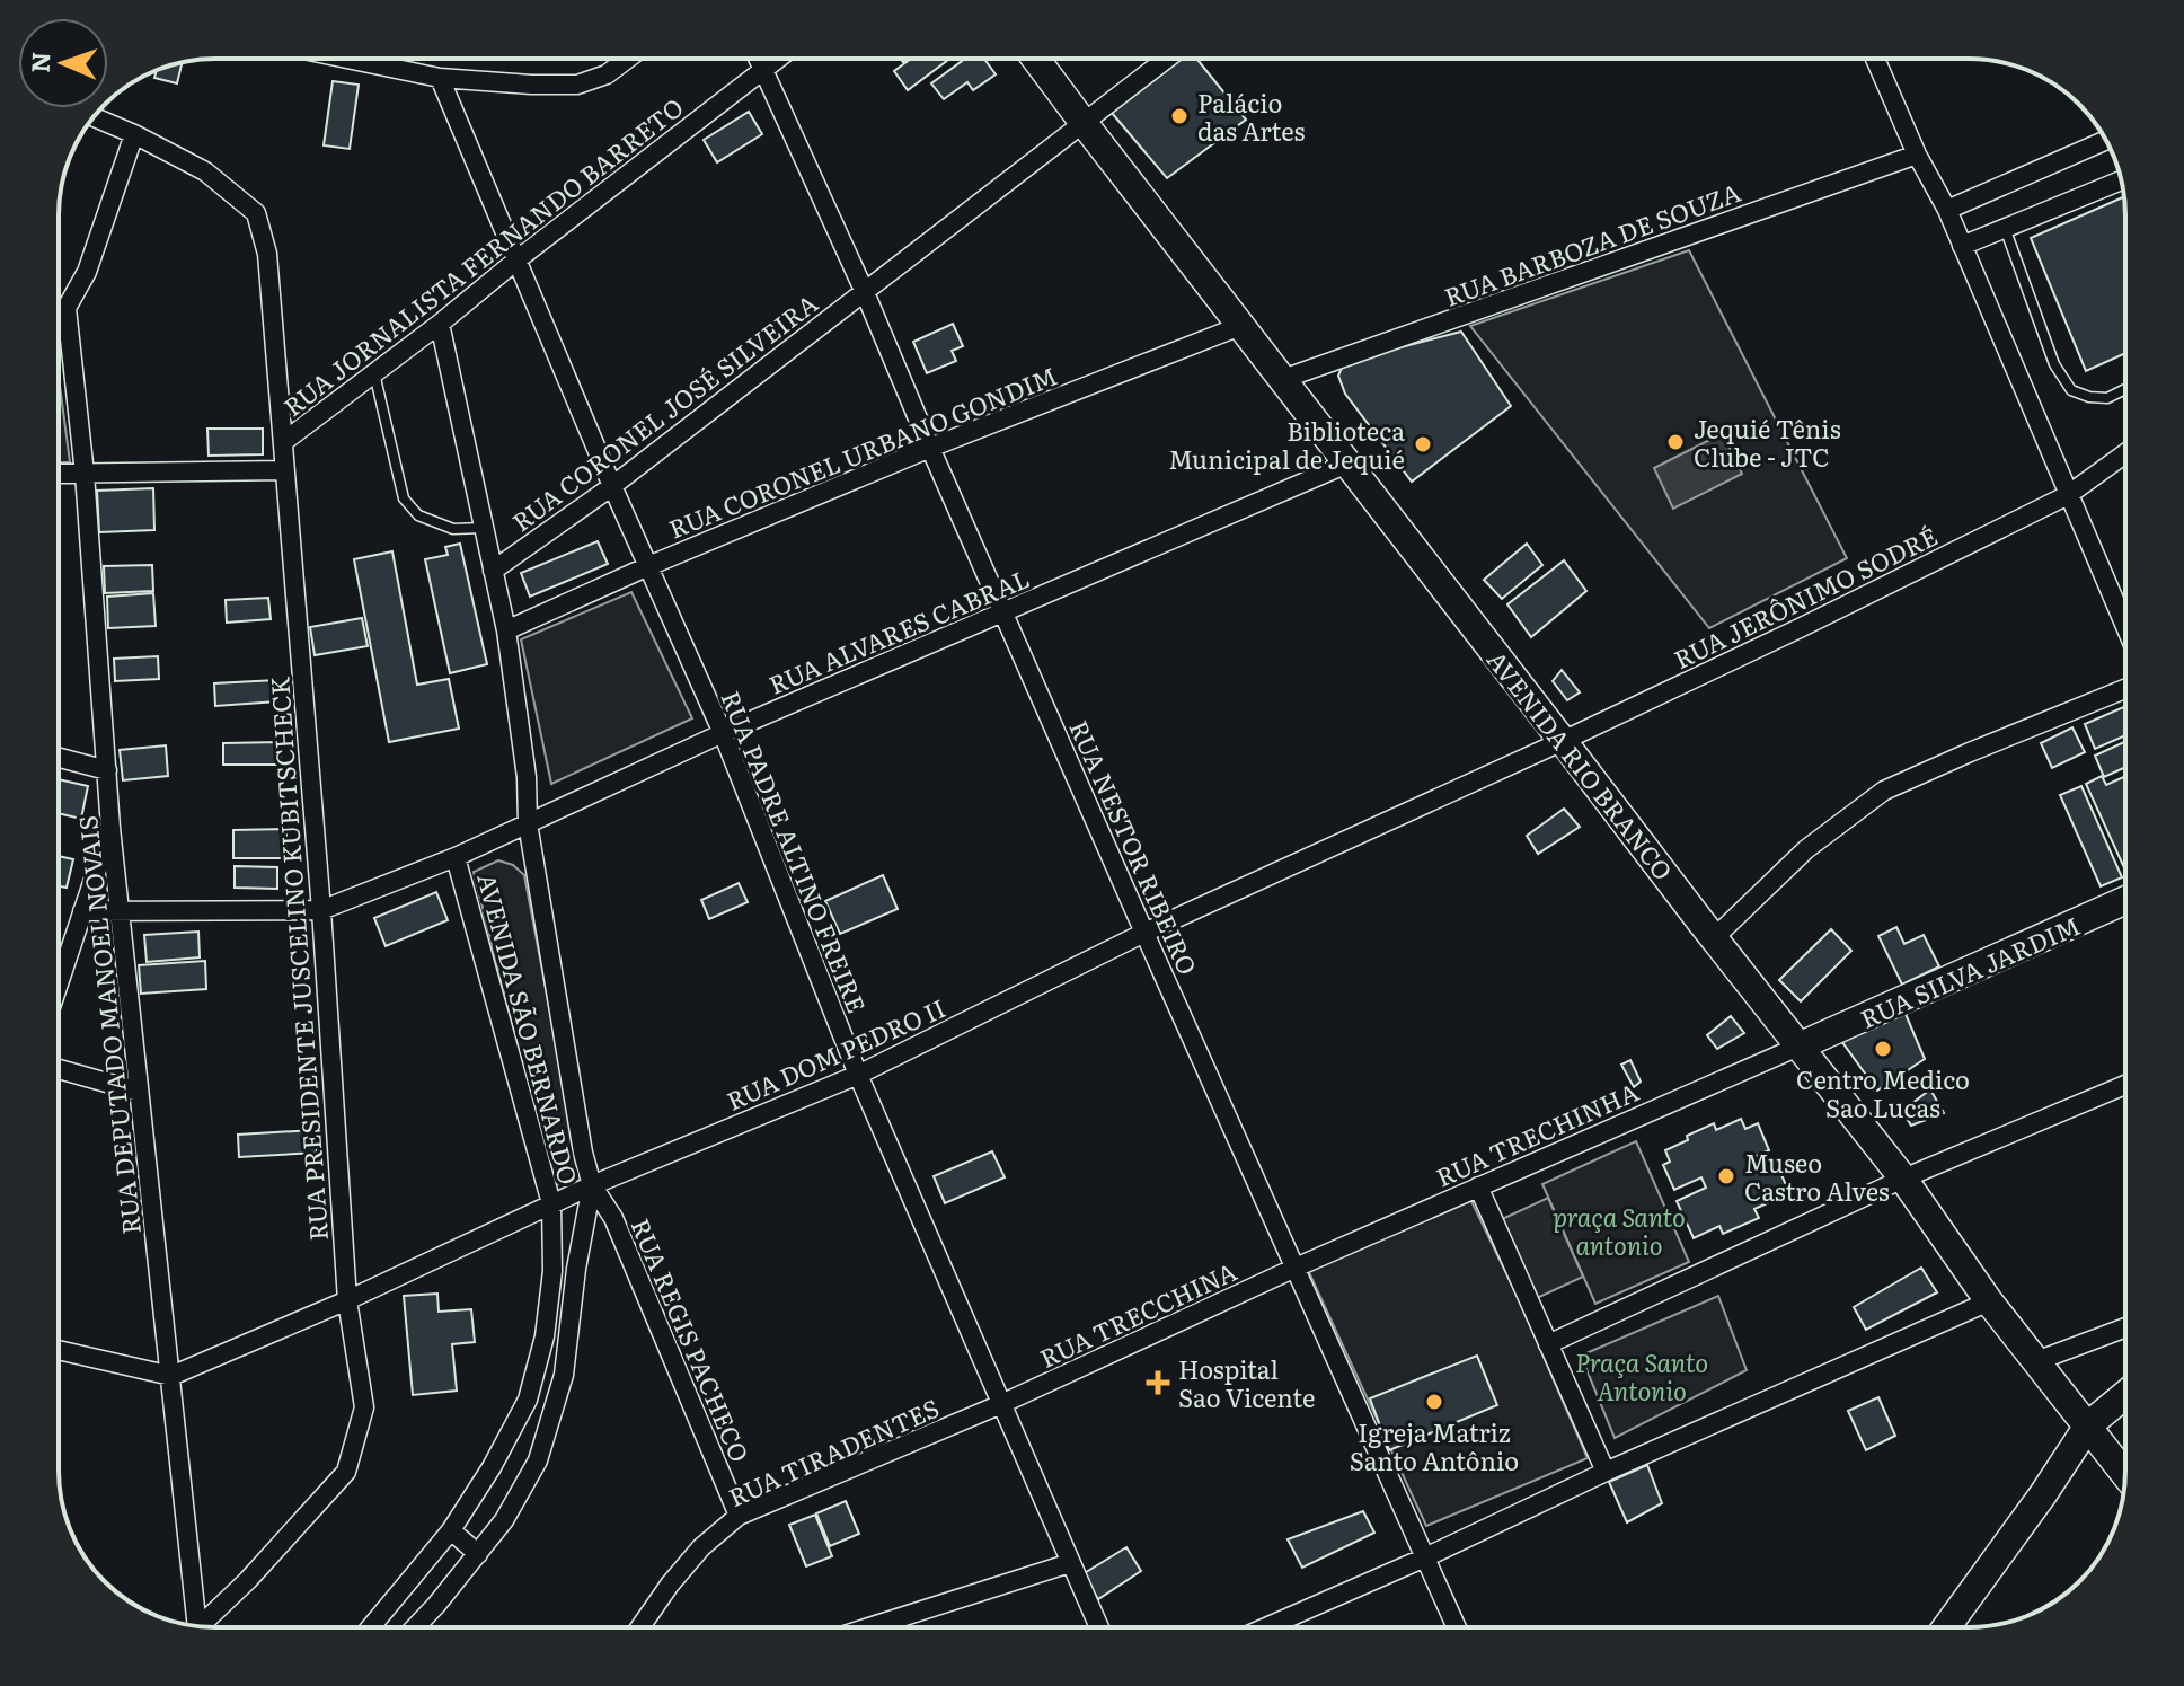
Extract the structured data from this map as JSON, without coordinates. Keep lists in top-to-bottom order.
{
  "streets": {
    "main road": ["AVENIDA RIO BRANCO", "RUA SILVA JARDIM"],
    "street": [
      "RUA BARBOZA DE SOUZA",
      "RUA JORNALISTA FERNANDO BARRETO",
      "RUA CORONEL JOSÉ SILVEIRA",
      "RUA CORONEL URBANO GONDIM",
      "RUA JERÔNIMO SODRÉ",
      "RUA ALVARES CABRAL",
      "RUA NESTOR RIBEIRO",
      "RUA PADRE ALTINO FREIRE",
      "RUA PRESIDENTE JUSCELINO KUBITSCHECK",
      "RUA DEPUTADO MANOEL NOVAIS",
      "AVENIDA SÃO BERNARDO",
      "RUA DOM PEDRO II",
      "RUA TRECHINHA",
      "RUA TRECCHINA",
      "RUA REGIS PACHECO",
      "RUA TIRADENTES"
    ]
  },
  "crossings": [
    ["RUA BARBOZA DE SOUZA", "AVENIDA RIO BRANCO"],
    ["RUA JORNALISTA FERNANDO BARRETO", "RUA NESTOR RIBEIRO"],
    ["RUA JORNALISTA FERNANDO BARRETO", "RUA PADRE ALTINO FREIRE"],
    ["RUA JORNALISTA FERNANDO BARRETO", "RUA PRESIDENTE JUSCELINO KUBITSCHECK"],
    ["RUA JORNALISTA FERNANDO BARRETO", "AVENIDA SÃO BERNARDO"],
    ["RUA CORONEL JOSÉ SILVEIRA", "AVENIDA RIO BRANCO"],
    ["RUA CORONEL JOSÉ SILVEIRA", "RUA NESTOR RIBEIRO"],
    ["RUA CORONEL JOSÉ SILVEIRA", "RUA PADRE ALTINO FREIRE"],
    ["RUA CORONEL JOSÉ SILVEIRA", "AVENIDA SÃO BERNARDO"],
    ["RUA CORONEL URBANO GONDIM", "AVENIDA RIO BRANCO"],
    ["RUA CORONEL URBANO GONDIM", "RUA NESTOR RIBEIRO"],
    ["RUA CORONEL URBANO GONDIM", "RUA PADRE ALTINO FREIRE"],
    ["RUA CORONEL URBANO GONDIM", "AVENIDA SÃO BERNARDO"],
    ["RUA JERÔNIMO SODRÉ", "AVENIDA RIO BRANCO"],
    ["RUA JERÔNIMO SODRÉ", "RUA DOM PEDRO II"],
    ["RUA ALVARES CABRAL", "AVENIDA RIO BRANCO"],
    ["RUA ALVARES CABRAL", "RUA NESTOR RIBEIRO"],
    ["RUA ALVARES CABRAL", "RUA PADRE ALTINO FREIRE"],
    ["RUA ALVARES CABRAL", "RUA PRESIDENTE JUSCELINO KUBITSCHECK"],
    ["RUA ALVARES CABRAL", "AVENIDA SÃO BERNARDO"],
    ["AVENIDA RIO BRANCO", "RUA SILVA JARDIM"],
    ["AVENIDA RIO BRANCO", "RUA DOM PEDRO II"],
    ["AVENIDA RIO BRANCO", "RUA TRECHINHA"],
    ["RUA NESTOR RIBEIRO", "RUA DOM PEDRO II"],
    ["RUA NESTOR RIBEIRO", "RUA TRECHINHA"],
    ["RUA NESTOR RIBEIRO", "RUA TRECCHINA"],
    ["RUA PADRE ALTINO FREIRE", "RUA DOM PEDRO II"],
    ["RUA PADRE ALTINO FREIRE", "RUA TRECCHINA"],
    ["RUA PADRE ALTINO FREIRE", "RUA TIRADENTES"],
    ["RUA PRESIDENTE JUSCELINO KUBITSCHECK", "RUA DOM PEDRO II"],
    ["RUA SILVA JARDIM", "RUA TRECHINHA"],
    ["RUA DEPUTADO MANOEL NOVAIS", "RUA DOM PEDRO II"],
    ["AVENIDA SÃO BERNARDO", "RUA DOM PEDRO II"],
    ["AVENIDA SÃO BERNARDO", "RUA REGIS PACHECO"],
    ["RUA DOM PEDRO II", "RUA REGIS PACHECO"],
    ["RUA TRECHINHA", "RUA TRECCHINA"],
    ["RUA TRECCHINA", "RUA TIRADENTES"],
    ["RUA REGIS PACHECO", "RUA TIRADENTES"]
  ],
  "parks": ["praça Santo antonio", "Praça Santo Antonio"],
  "places": {
    "other": [
      "Palácio das Artes",
      "Jequié Tênis Clube - JTC",
      "Biblioteca Municipal de Jequié",
      "Centro Medico Sao Lucas",
      "Museo Castro Alves",
      "Igreja Matriz Santo Antônio"
    ],
    "health": ["Hospital Sao Vicente"]
  },
  "north": "left"
}
